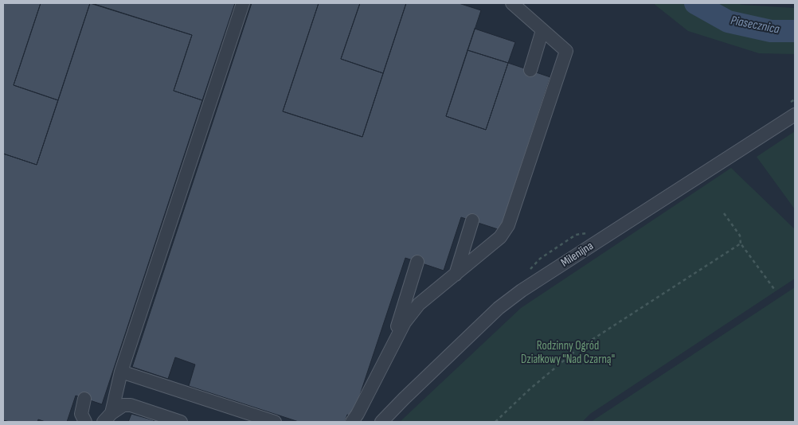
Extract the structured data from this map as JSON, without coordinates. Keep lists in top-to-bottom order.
{
  "streets": {
    "street": ["Milenijna"]
  },
  "water": ["Piasecznica"],
  "parks": ["Rodzinny Ogród Działkowy \"Nad Czarną\""]
}
